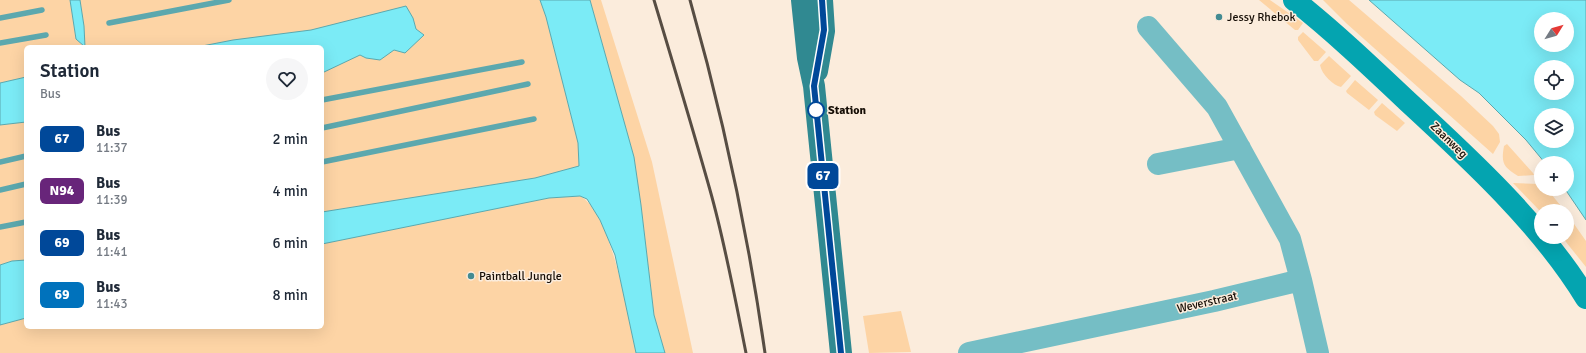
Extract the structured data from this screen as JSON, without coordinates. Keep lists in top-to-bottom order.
{
  "streets": {
    "main road": ["Zaanweg"],
    "street": ["Weverstraat"]
  },
  "places": ["Jessy Rhebok", "Station", "Paintball Jungle"],
  "lines": ["bus line 67"],
  "north": "top right",
  "page": {
    "on_map": "67",
    "map_buttons": ["+", "−"],
    "heading": ["Station", "Bus"],
    "list": [
      {
        "mark": "67",
        "name": "Bus",
        "note": "11:37",
        "value": "2 min"
      },
      {
        "mark": "N94",
        "name": "Bus",
        "note": "11:39",
        "value": "4 min"
      },
      {
        "mark": "69",
        "name": "Bus",
        "note": "11:41",
        "value": "6 min"
      },
      {
        "mark": "69",
        "name": "Bus",
        "note": "11:43",
        "value": "8 min"
      }
    ]
  }
}
